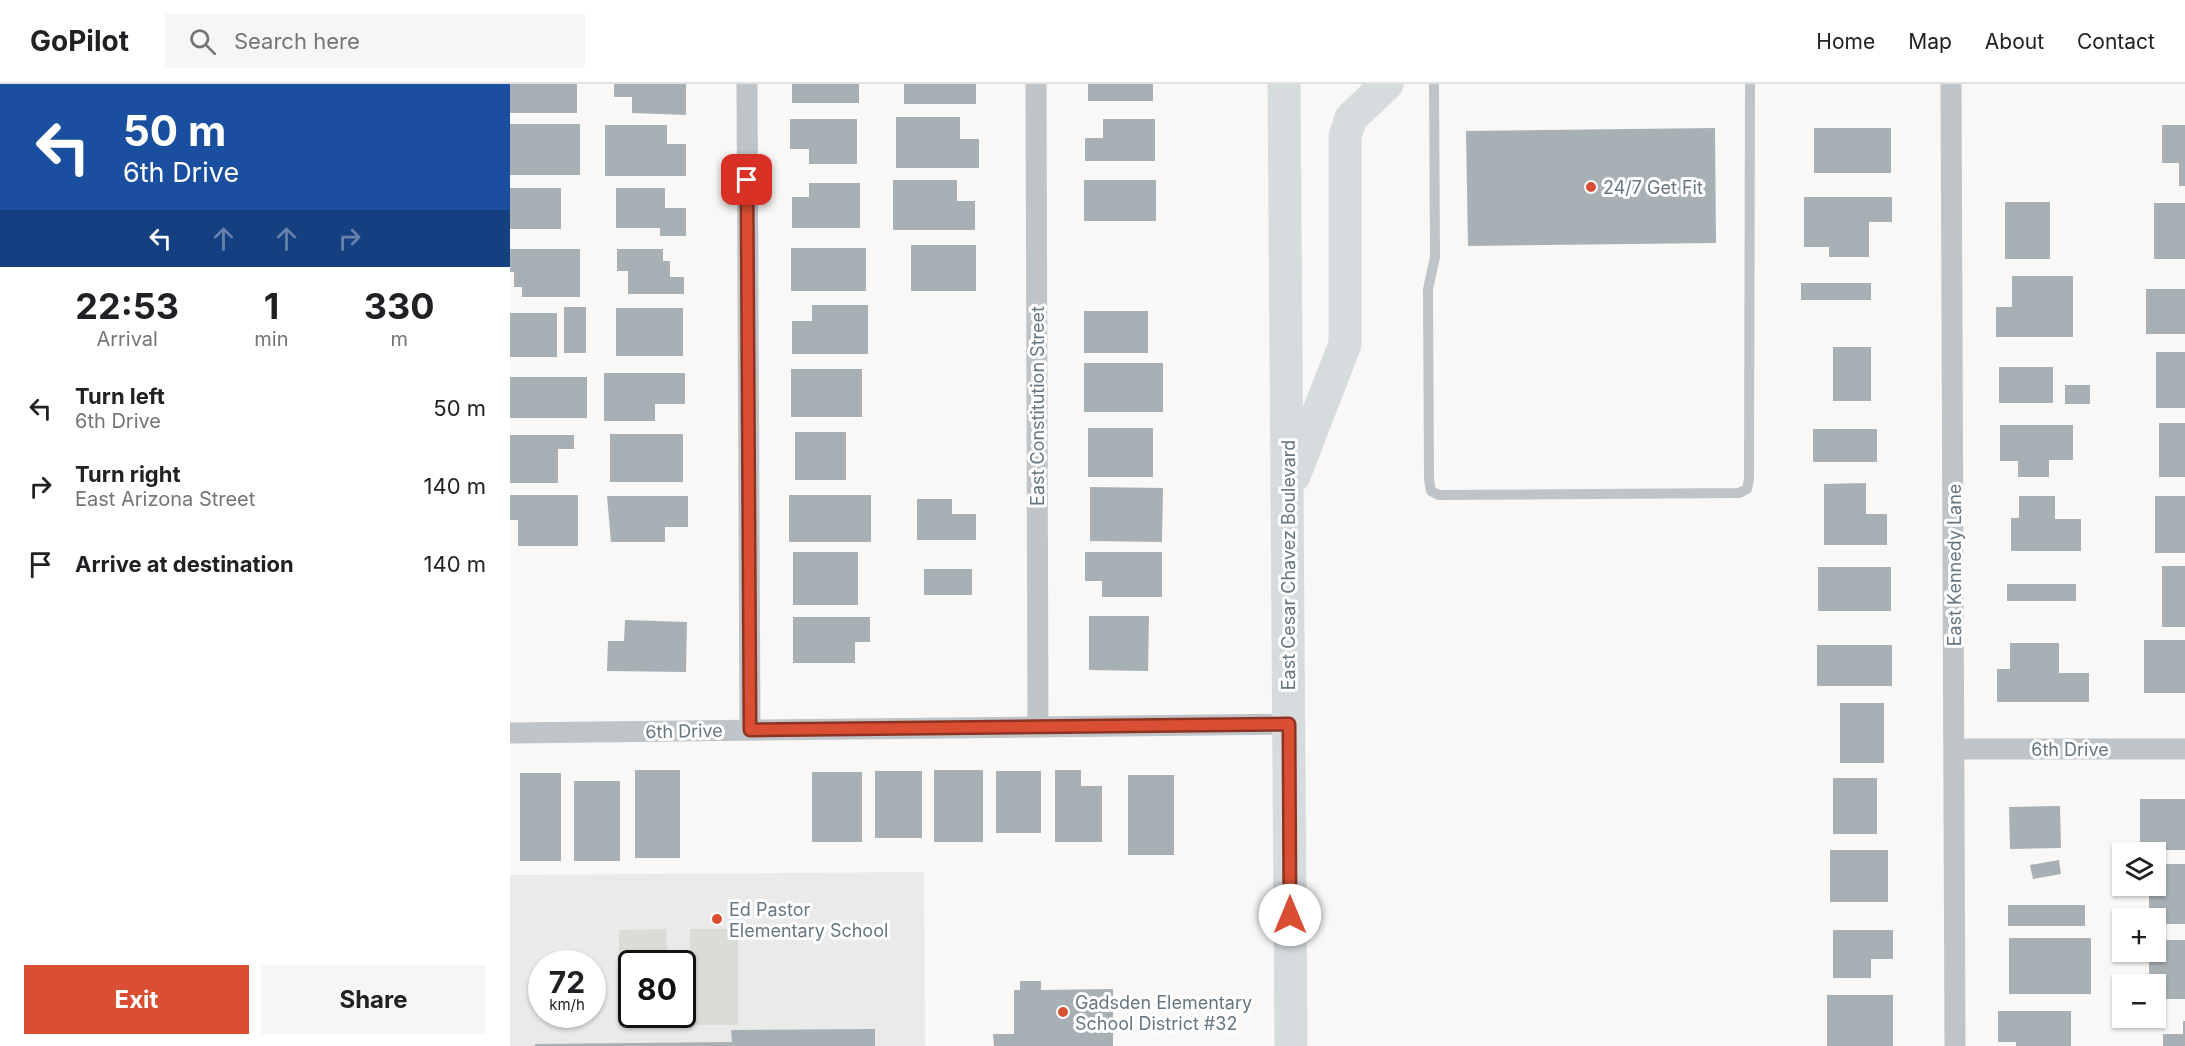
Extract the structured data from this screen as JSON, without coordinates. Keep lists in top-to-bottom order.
{
  "streets": {
    "highway": ["East Cesar Chavez Boulevard"],
    "street": ["East Constitution Street", "East Kennedy Lane", "6th Drive"]
  },
  "crossings": [
    ["East Constitution Street", "6th Drive"],
    ["East Cesar Chavez Boulevard", "6th Drive"],
    ["East Kennedy Lane", "6th Drive"]
  ],
  "places": ["24/7 Get Fit", "Ed Pastor Elementary School", "Gadsden Elementary School District #32"],
  "page": {
    "header": "GoPilot",
    "search": "Search here",
    "nav": [
      "Home",
      "Map",
      "About",
      "Contact"
    ],
    "turn": ["50 m", "6th Drive"],
    "eta": [
      "22:53",
      "Arrival",
      "1",
      "min",
      "330",
      "m"
    ],
    "list": [
      {
        "name": "Turn left",
        "note": "6th Drive",
        "value": "50 m"
      },
      {
        "name": "Turn right",
        "note": "East Arizona Street",
        "value": "140 m"
      },
      {
        "name": "Arrive at destination",
        "value": "140 m"
      }
    ],
    "map_buttons": ["+", "−"],
    "speed": "72 km/h",
    "limit": "80",
    "buttons": ["Exit", "Share"]
  }
}
